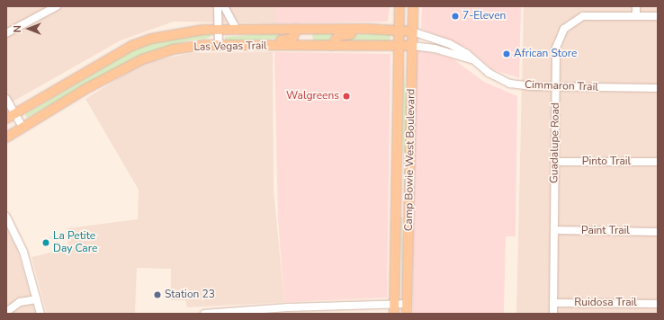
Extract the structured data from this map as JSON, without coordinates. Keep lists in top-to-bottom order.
{
  "streets": {
    "main road": ["Las Vegas Trail", "Camp Bowie West Boulevard"],
    "street": [
      "Cimmaron Trail",
      "Guadalupe Road",
      "Pinto Trail",
      "Paint Trail",
      "Ruidosa Trail"
    ]
  },
  "crossings": [
    ["Las Vegas Trail", "Cimmaron Trail"],
    ["Las Vegas Trail", "Camp Bowie West Boulevard"],
    ["Cimmaron Trail", "Guadalupe Road"],
    ["Cimmaron Trail", "Camp Bowie West Boulevard"],
    ["Guadalupe Road", "Pinto Trail"],
    ["Guadalupe Road", "Paint Trail"],
    ["Guadalupe Road", "Ruidosa Trail"]
  ],
  "places": [
    "7-Eleven",
    "African Store",
    "Walgreens",
    "La Petite Day Care",
    "Station 23"
  ],
  "north": "left"
}
